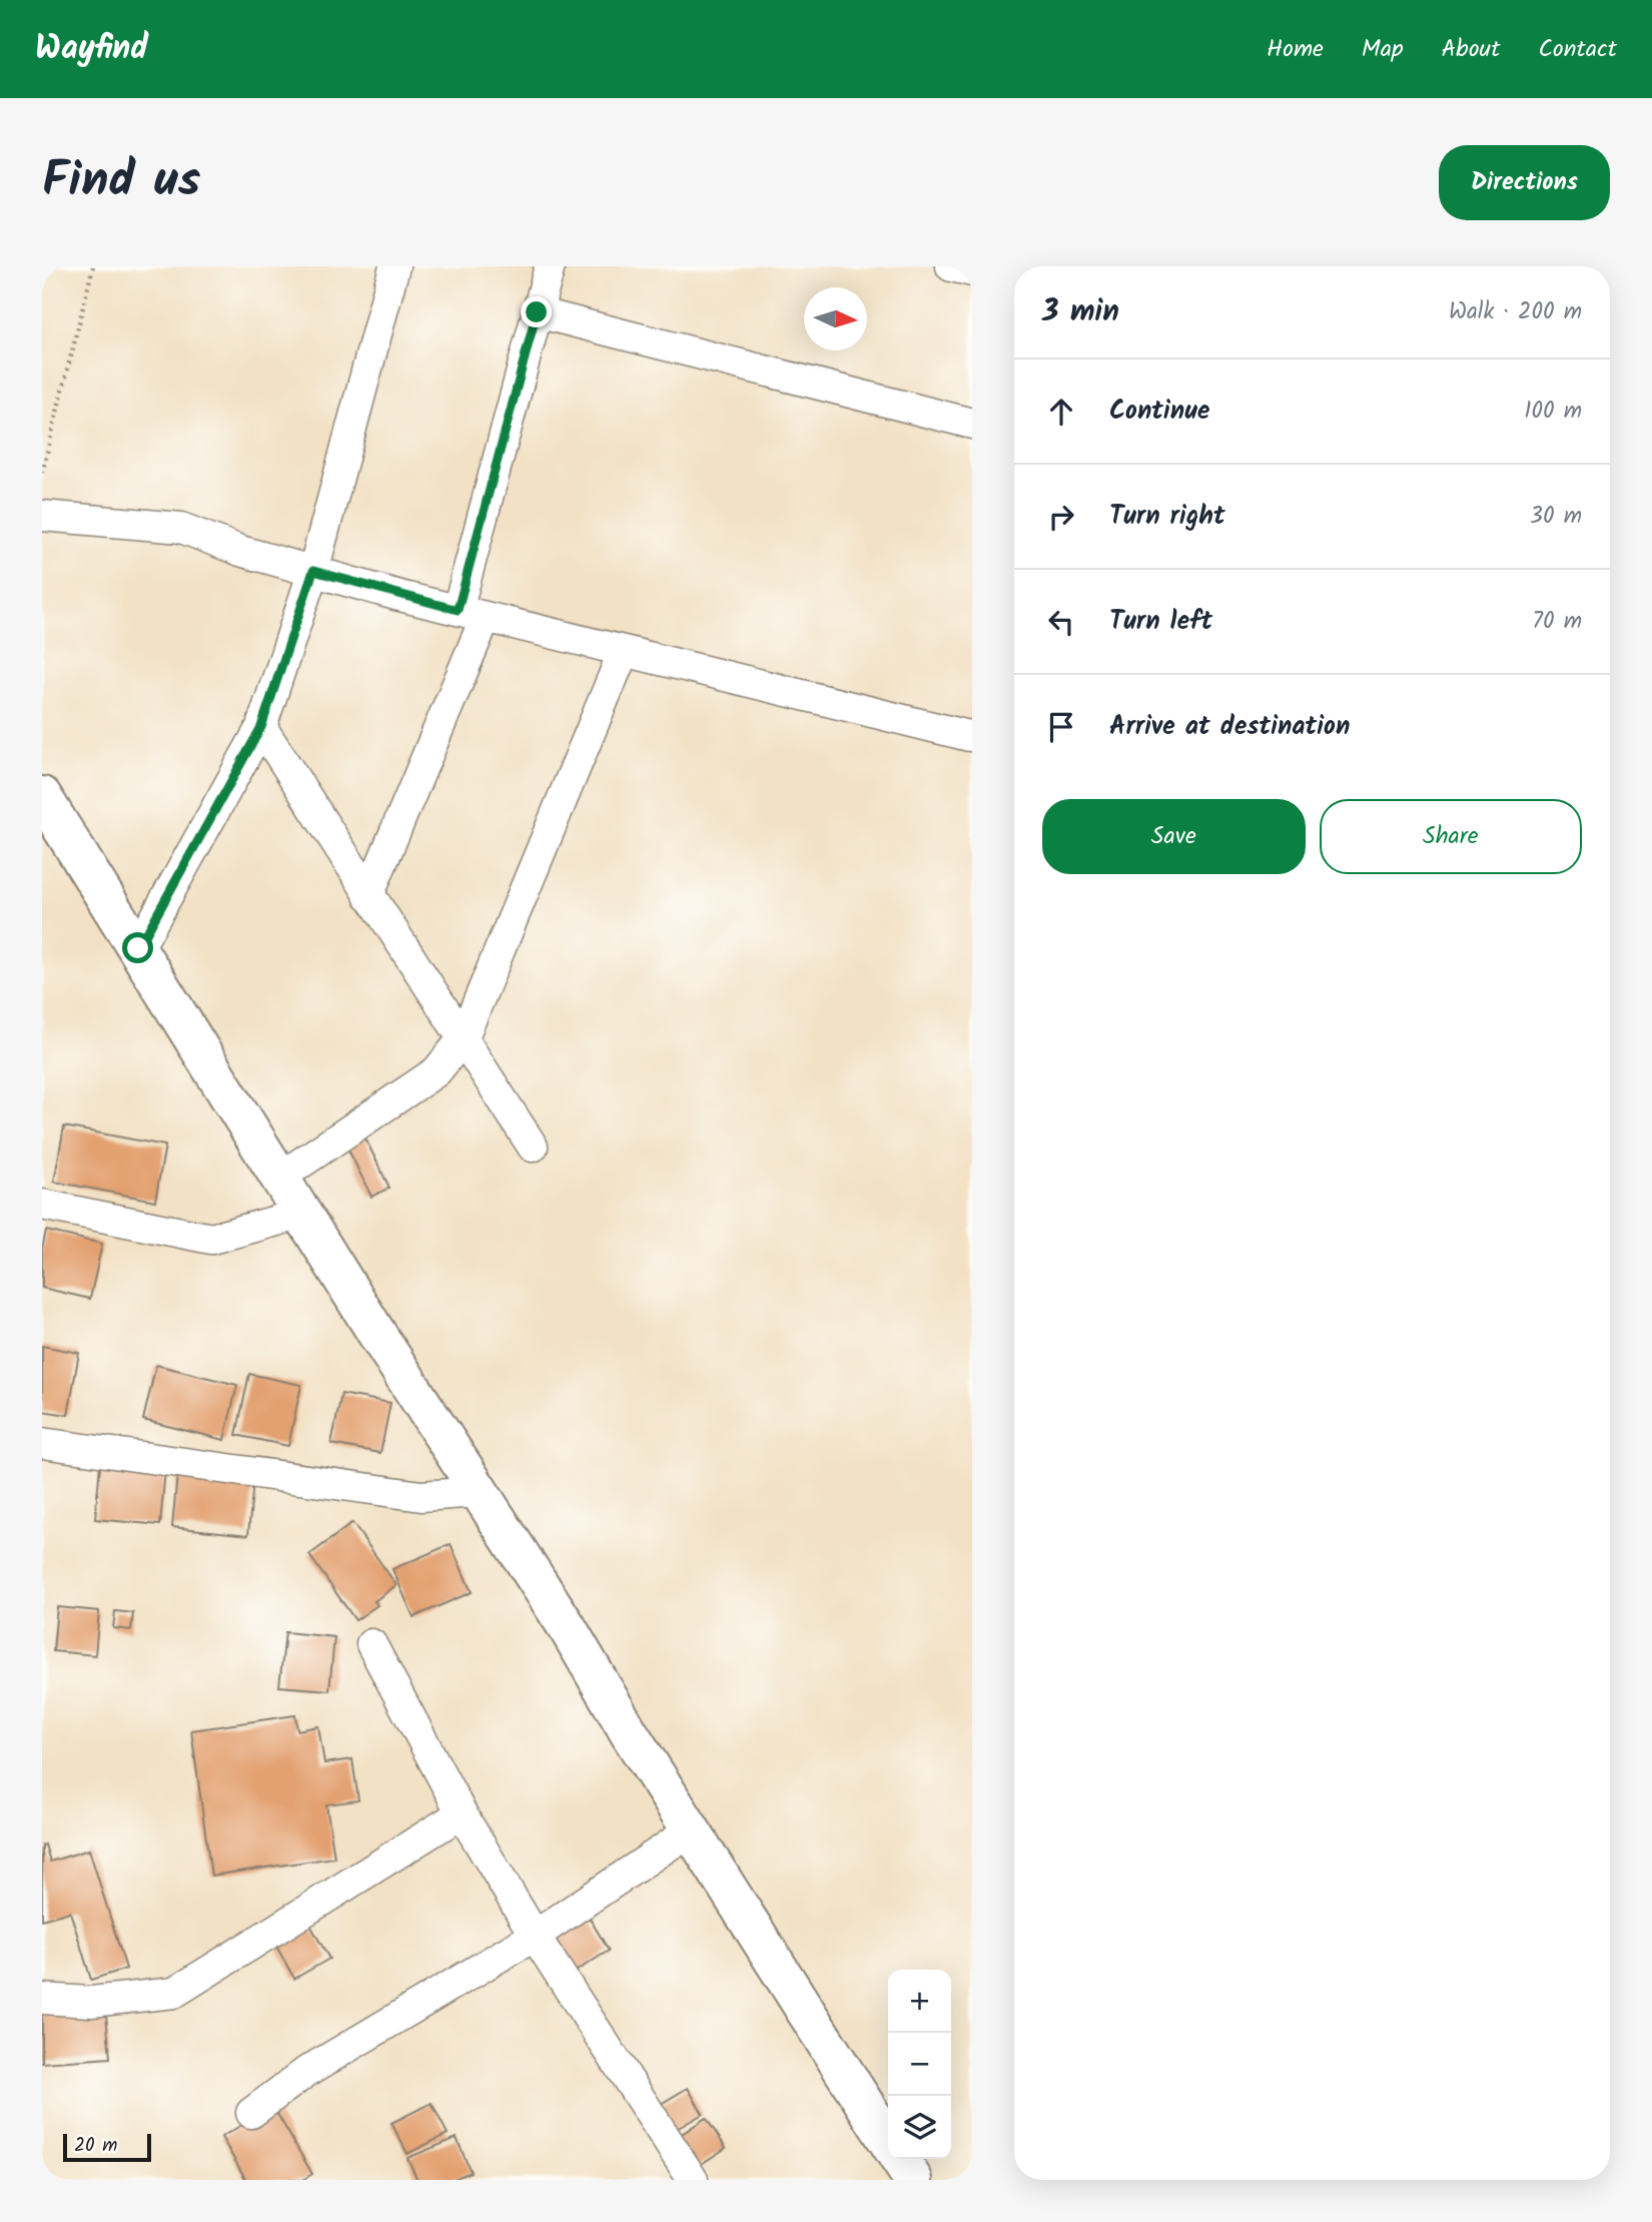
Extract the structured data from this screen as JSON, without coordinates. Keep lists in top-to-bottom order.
{
  "scale_bar": "20 m",
  "north": "right",
  "page": {
    "header": "Wayfind",
    "nav": [
      "Home",
      "Map",
      "About",
      "Contact"
    ],
    "title": "Find us",
    "buttons": [
      "Directions",
      ["Save", "Share"]
    ],
    "heading": ["3 min", "Walk · 200 m"],
    "list": [
      ["Continue", "100 m"],
      ["Turn right", "30 m"],
      ["Turn left", "70 m"],
      "Arrive at destination"
    ],
    "map_buttons": ["+", "−"],
    "scale": "20 m"
  }
}
